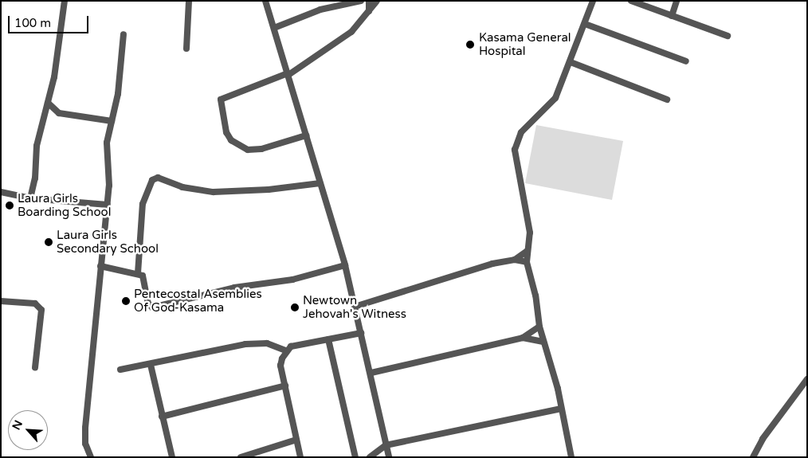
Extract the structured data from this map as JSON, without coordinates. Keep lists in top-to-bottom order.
{
  "places": [
    "Kasama General Hospital",
    "Laura Girls Boarding School",
    "Laura Girls Secondary School",
    "Pentecostal Asemblies Of God-Kasama",
    "Newtown Jehovah's Witness"
  ],
  "scale_bar": "100 m",
  "north": "top left"
}
